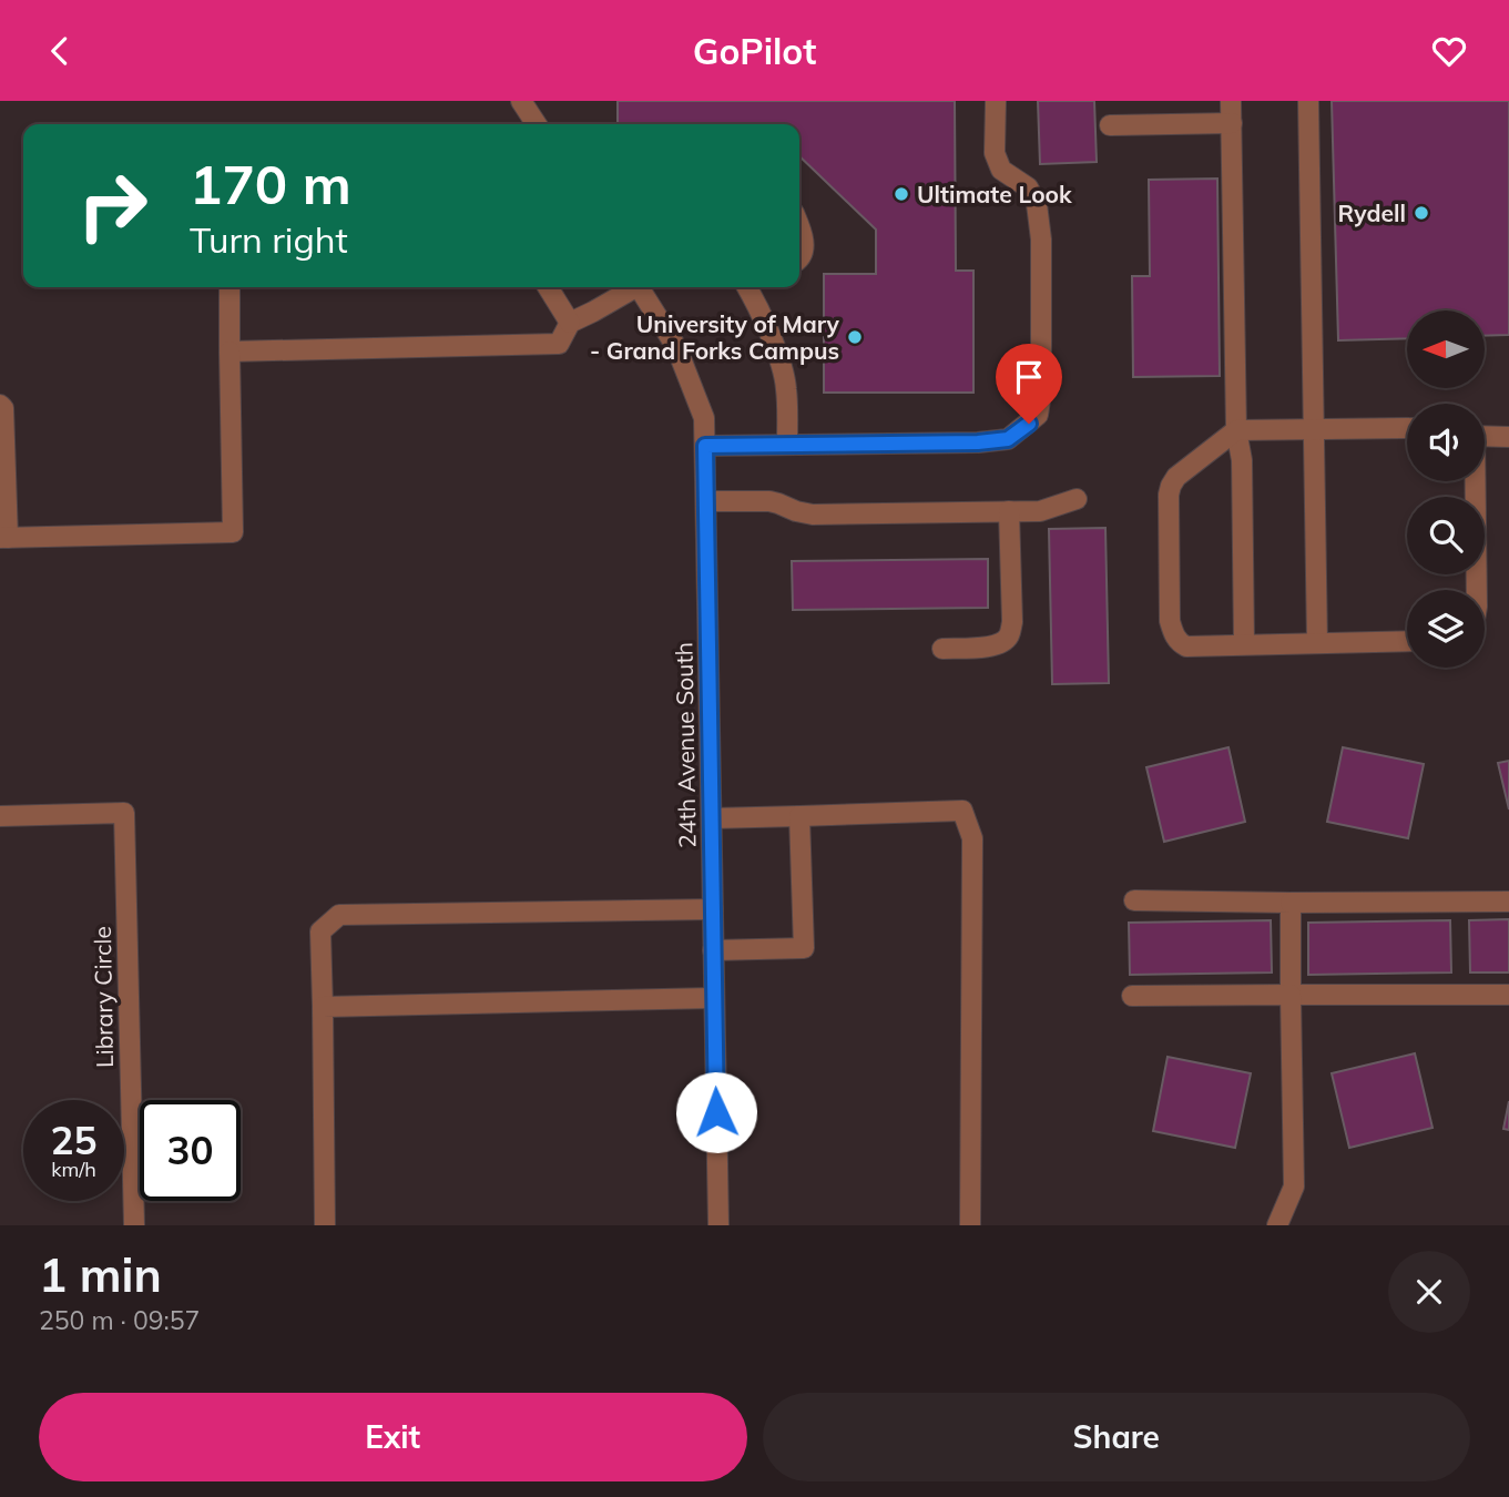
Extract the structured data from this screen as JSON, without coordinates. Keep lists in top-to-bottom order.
{
  "streets": {
    "street": ["24th Avenue South", "Library Circle"]
  },
  "places": ["Ultimate Look", "Rydell", "University of Mary - Grand Forks Campus"],
  "north": "left",
  "page": {
    "header": "GoPilot",
    "turn": ["170 m", "Turn right"],
    "speed": "25 km/h",
    "limit": "30",
    "heading": ["1 min", "250 m · 09:57"],
    "buttons": ["Exit", "Share"]
  }
}
